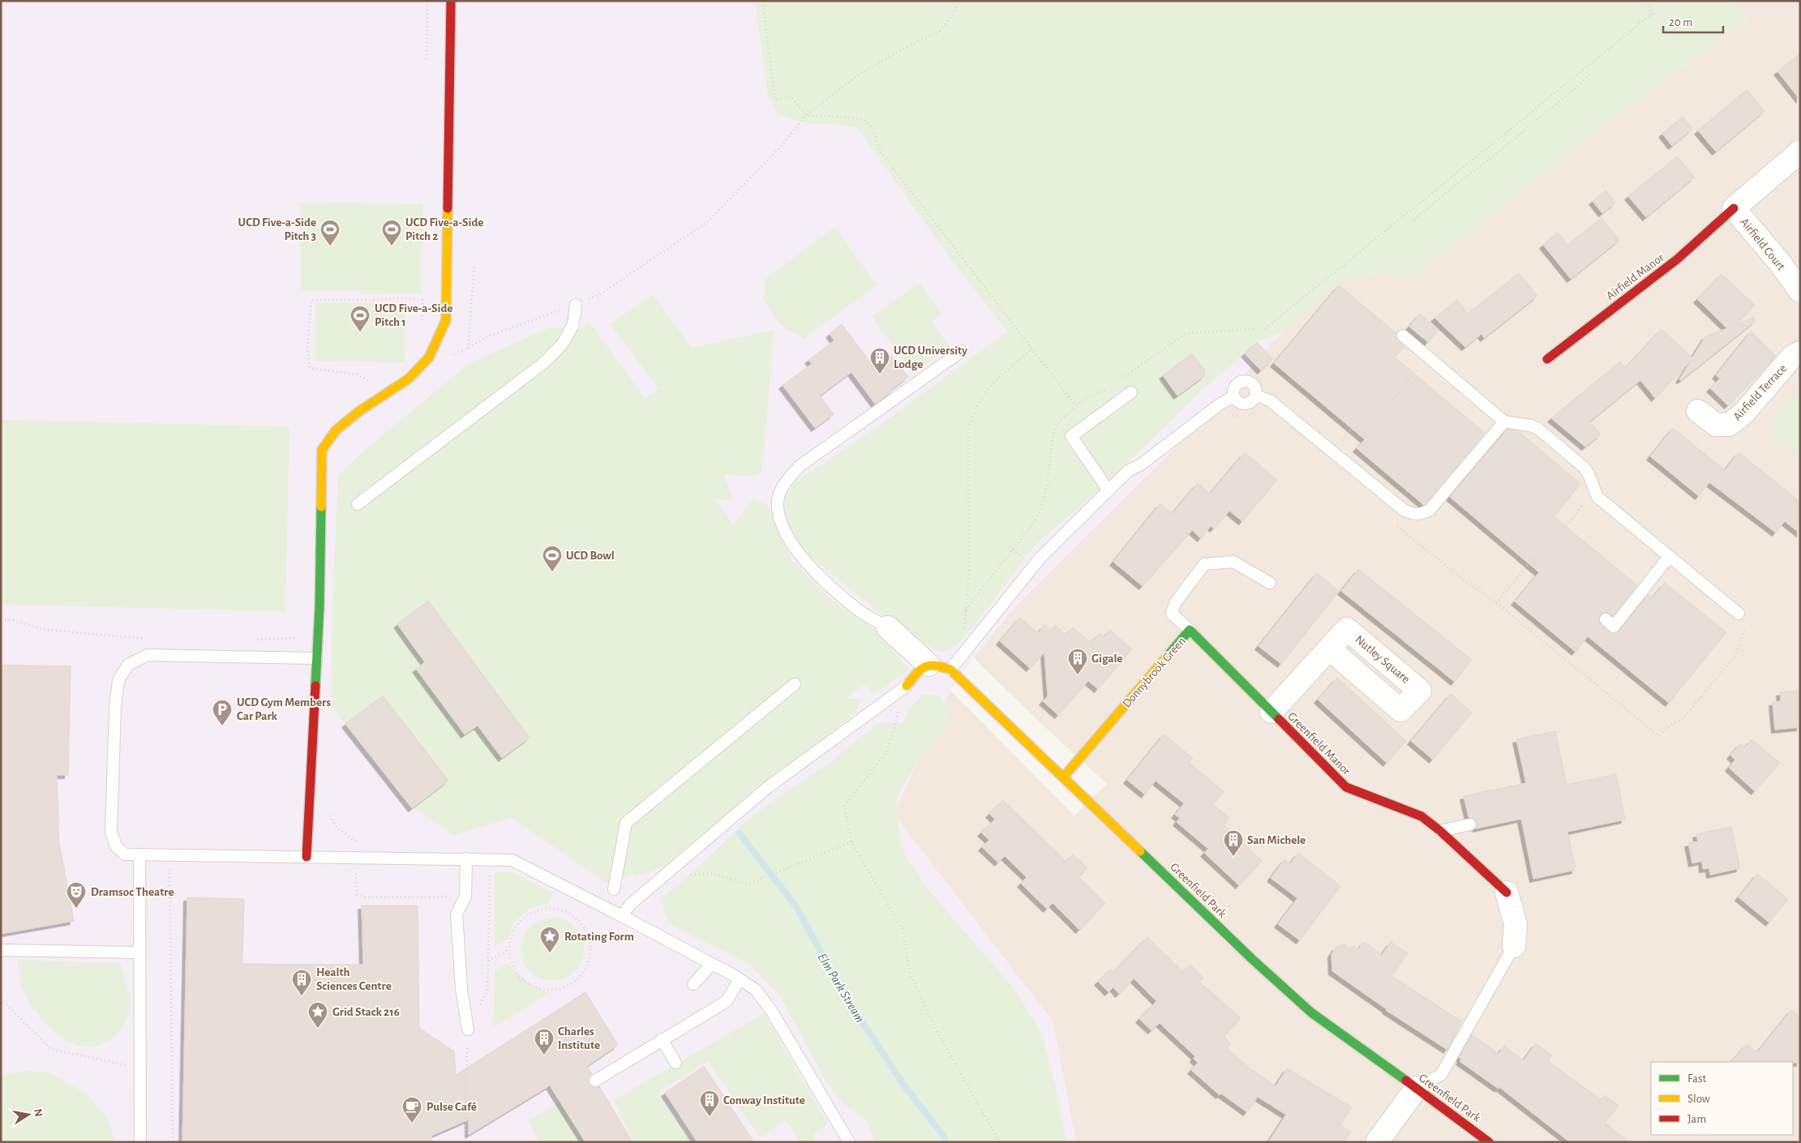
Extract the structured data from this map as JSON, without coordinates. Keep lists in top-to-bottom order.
{
  "streets": {
    "street": [
      "Airfield Court",
      "Airfield Manor",
      "Airfield Terrace",
      "Donnybrook Green",
      "Greenfield Manor",
      "Greenfield Park"
    ]
  },
  "crossings": [
    ["Airfield Court", "Airfield Manor"],
    ["Donnybrook Green", "Greenfield Manor"],
    ["Donnybrook Green", "Greenfield Park"]
  ],
  "water": ["Elm Park Stream"],
  "places": {
    "sports": [
      "UCD Five-a-Side Pitch 3",
      "UCD Five-a-Side Pitch 2",
      "UCD Five-a-Side Pitch 1",
      "UCD Bowl"
    ],
    "building": [
      "UCD University Lodge",
      "Gigale",
      "San Michele",
      "Health Sciences Centre",
      "Charles Institute",
      "Conway Institute"
    ],
    "parking": ["UCD Gym Members Car Park"],
    "theatre": ["Dramsoc Theatre"],
    "place": ["Rotating Form", "Grid Stack 216"],
    "cafe": ["Pulse Café"]
  },
  "legend": ["Fast", "Slow", "Jam"],
  "scale_bar": "20 m",
  "north": "right"
}
